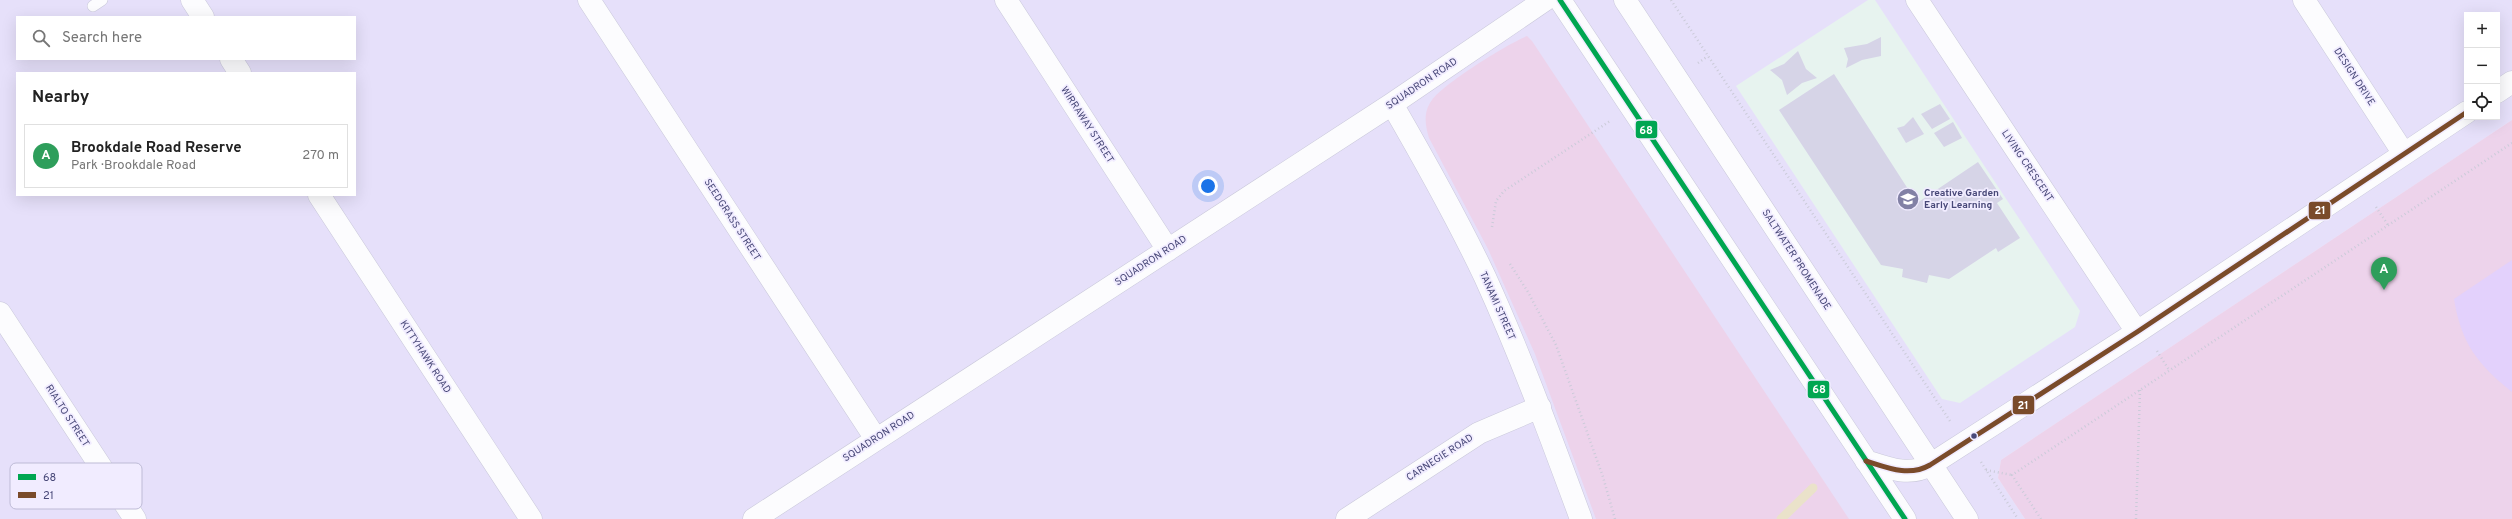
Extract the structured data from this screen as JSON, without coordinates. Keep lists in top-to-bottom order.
{
  "streets": {
    "street": [
      "DESIGN DRIVE",
      "SQUADRON ROAD",
      "WIRRAWAY STREET",
      "LIVING CRESCENT",
      "SEEDGRASS STREET",
      "SALTWATER PROMENADE",
      "TANAMI STREET",
      "KITTYHAWK ROAD",
      "RIALTO STREET",
      "CARNEGIE ROAD"
    ]
  },
  "crossings": [
    ["SQUADRON ROAD", "WIRRAWAY STREET"],
    ["SQUADRON ROAD", "SEEDGRASS STREET"],
    ["SQUADRON ROAD", "TANAMI STREET"],
    ["TANAMI STREET", "CARNEGIE ROAD"]
  ],
  "places": {
    "school or university": ["Creative Garden Early Learning"]
  },
  "lines": ["transit line 68", "transit line 21"],
  "legend": ["68", "21"],
  "page": {
    "map_buttons": ["+", "−"],
    "search": "Search here",
    "heading": "Nearby",
    "list": [
      {
        "mark": "A",
        "name": "Brookdale Road Reserve",
        "note": "Park · Brookdale Road",
        "value": "270 m"
      }
    ],
    "pins": "A"
  }
}
